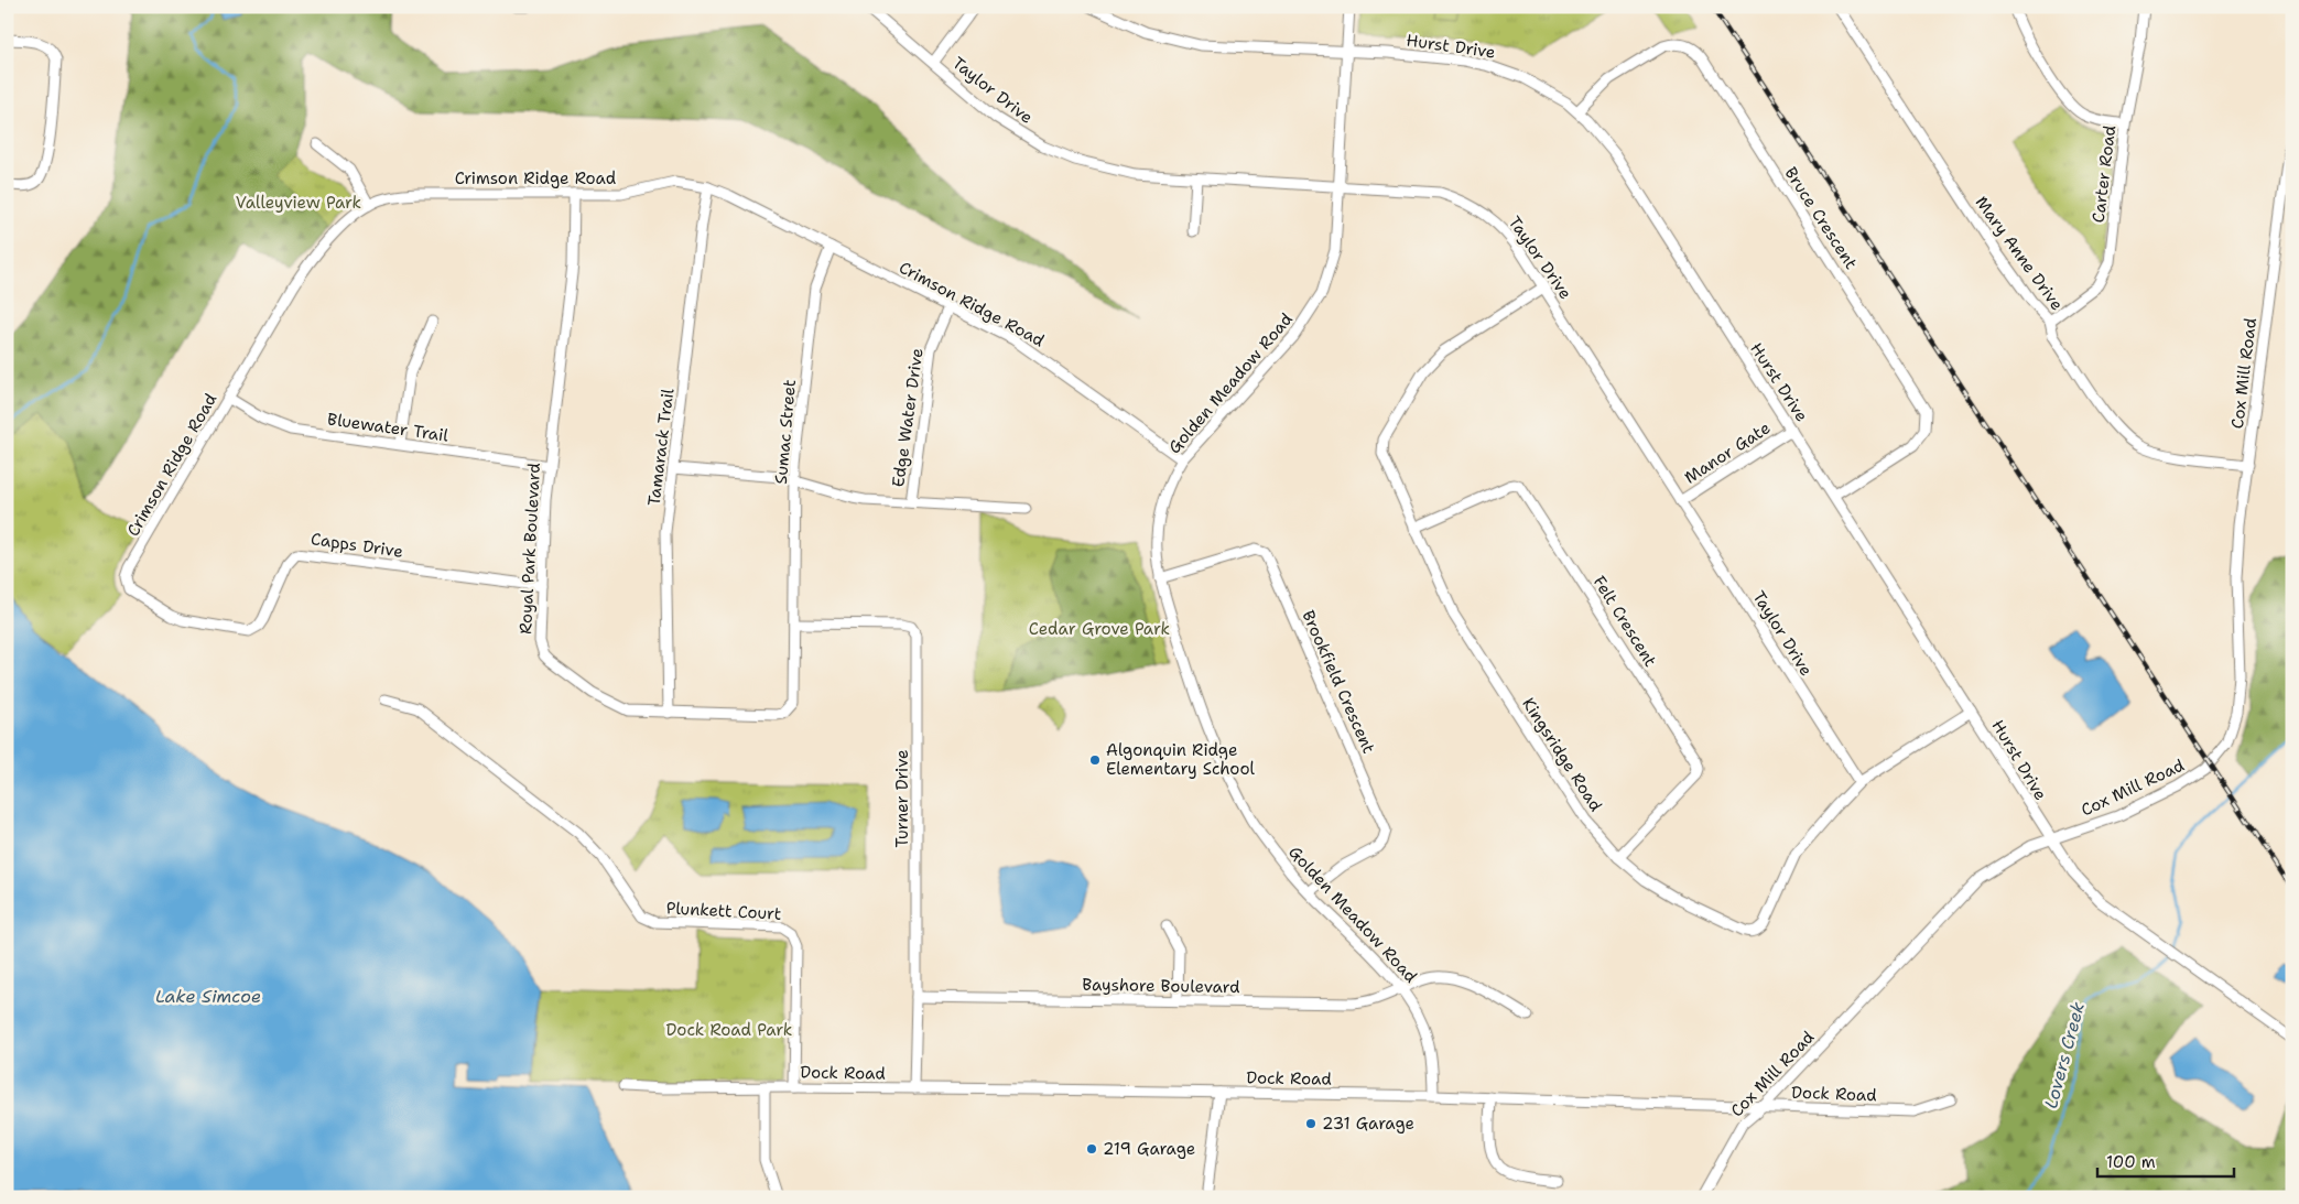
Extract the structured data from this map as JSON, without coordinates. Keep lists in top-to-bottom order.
{
  "streets": {
    "street": [
      "Hurst Drive",
      "Taylor Drive",
      "Carter Road",
      "Crimson Ridge Road",
      "Bruce Crescent",
      "Mary Anne Drive",
      "Cox Mill Road",
      "Golden Meadow Road",
      "Edge Water Drive",
      "Bluewater Trail",
      "Sumac Street",
      "Tamarack Trail",
      "Manor Gate",
      "Capps Drive",
      "Royal Park Boulevard",
      "Felt Crescent",
      "Brookfield Crescent",
      "Kingsridge Road",
      "Turner Drive",
      "Plunkett Court",
      "Bayshore Boulevard",
      "Dock Road"
    ]
  },
  "crossings": [
    ["Hurst Drive", "Bruce Crescent"],
    ["Hurst Drive", "Cox Mill Road"],
    ["Hurst Drive", "Golden Meadow Road"],
    ["Hurst Drive", "Manor Gate"],
    ["Hurst Drive", "Kingsridge Road"],
    ["Taylor Drive", "Golden Meadow Road"],
    ["Taylor Drive", "Manor Gate"],
    ["Taylor Drive", "Kingsridge Road"],
    ["Carter Road", "Mary Anne Drive"],
    ["Crimson Ridge Road", "Golden Meadow Road"],
    ["Crimson Ridge Road", "Edge Water Drive"],
    ["Crimson Ridge Road", "Bluewater Trail"],
    ["Crimson Ridge Road", "Sumac Street"],
    ["Crimson Ridge Road", "Tamarack Trail"],
    ["Crimson Ridge Road", "Capps Drive"],
    ["Crimson Ridge Road", "Royal Park Boulevard"],
    ["Mary Anne Drive", "Cox Mill Road"],
    ["Cox Mill Road", "Dock Road"],
    ["Golden Meadow Road", "Brookfield Crescent"],
    ["Golden Meadow Road", "Bayshore Boulevard"],
    ["Golden Meadow Road", "Dock Road"],
    ["Bluewater Trail", "Royal Park Boulevard"],
    ["Sumac Street", "Royal Park Boulevard"],
    ["Sumac Street", "Turner Drive"],
    ["Tamarack Trail", "Royal Park Boulevard"],
    ["Capps Drive", "Royal Park Boulevard"],
    ["Royal Park Boulevard", "Turner Drive"],
    ["Felt Crescent", "Kingsridge Road"],
    ["Turner Drive", "Bayshore Boulevard"],
    ["Turner Drive", "Dock Road"],
    ["Plunkett Court", "Dock Road"]
  ],
  "water": ["Lake Simcoe", "Lovers Creek"],
  "parks": ["Valleyview Park", "Cedar Grove Park", "Dock Road Park"],
  "places": ["Algonquin Ridge Elementary School", "231 Garage", "219 Garage"],
  "scale_bar": "100 m"
}
